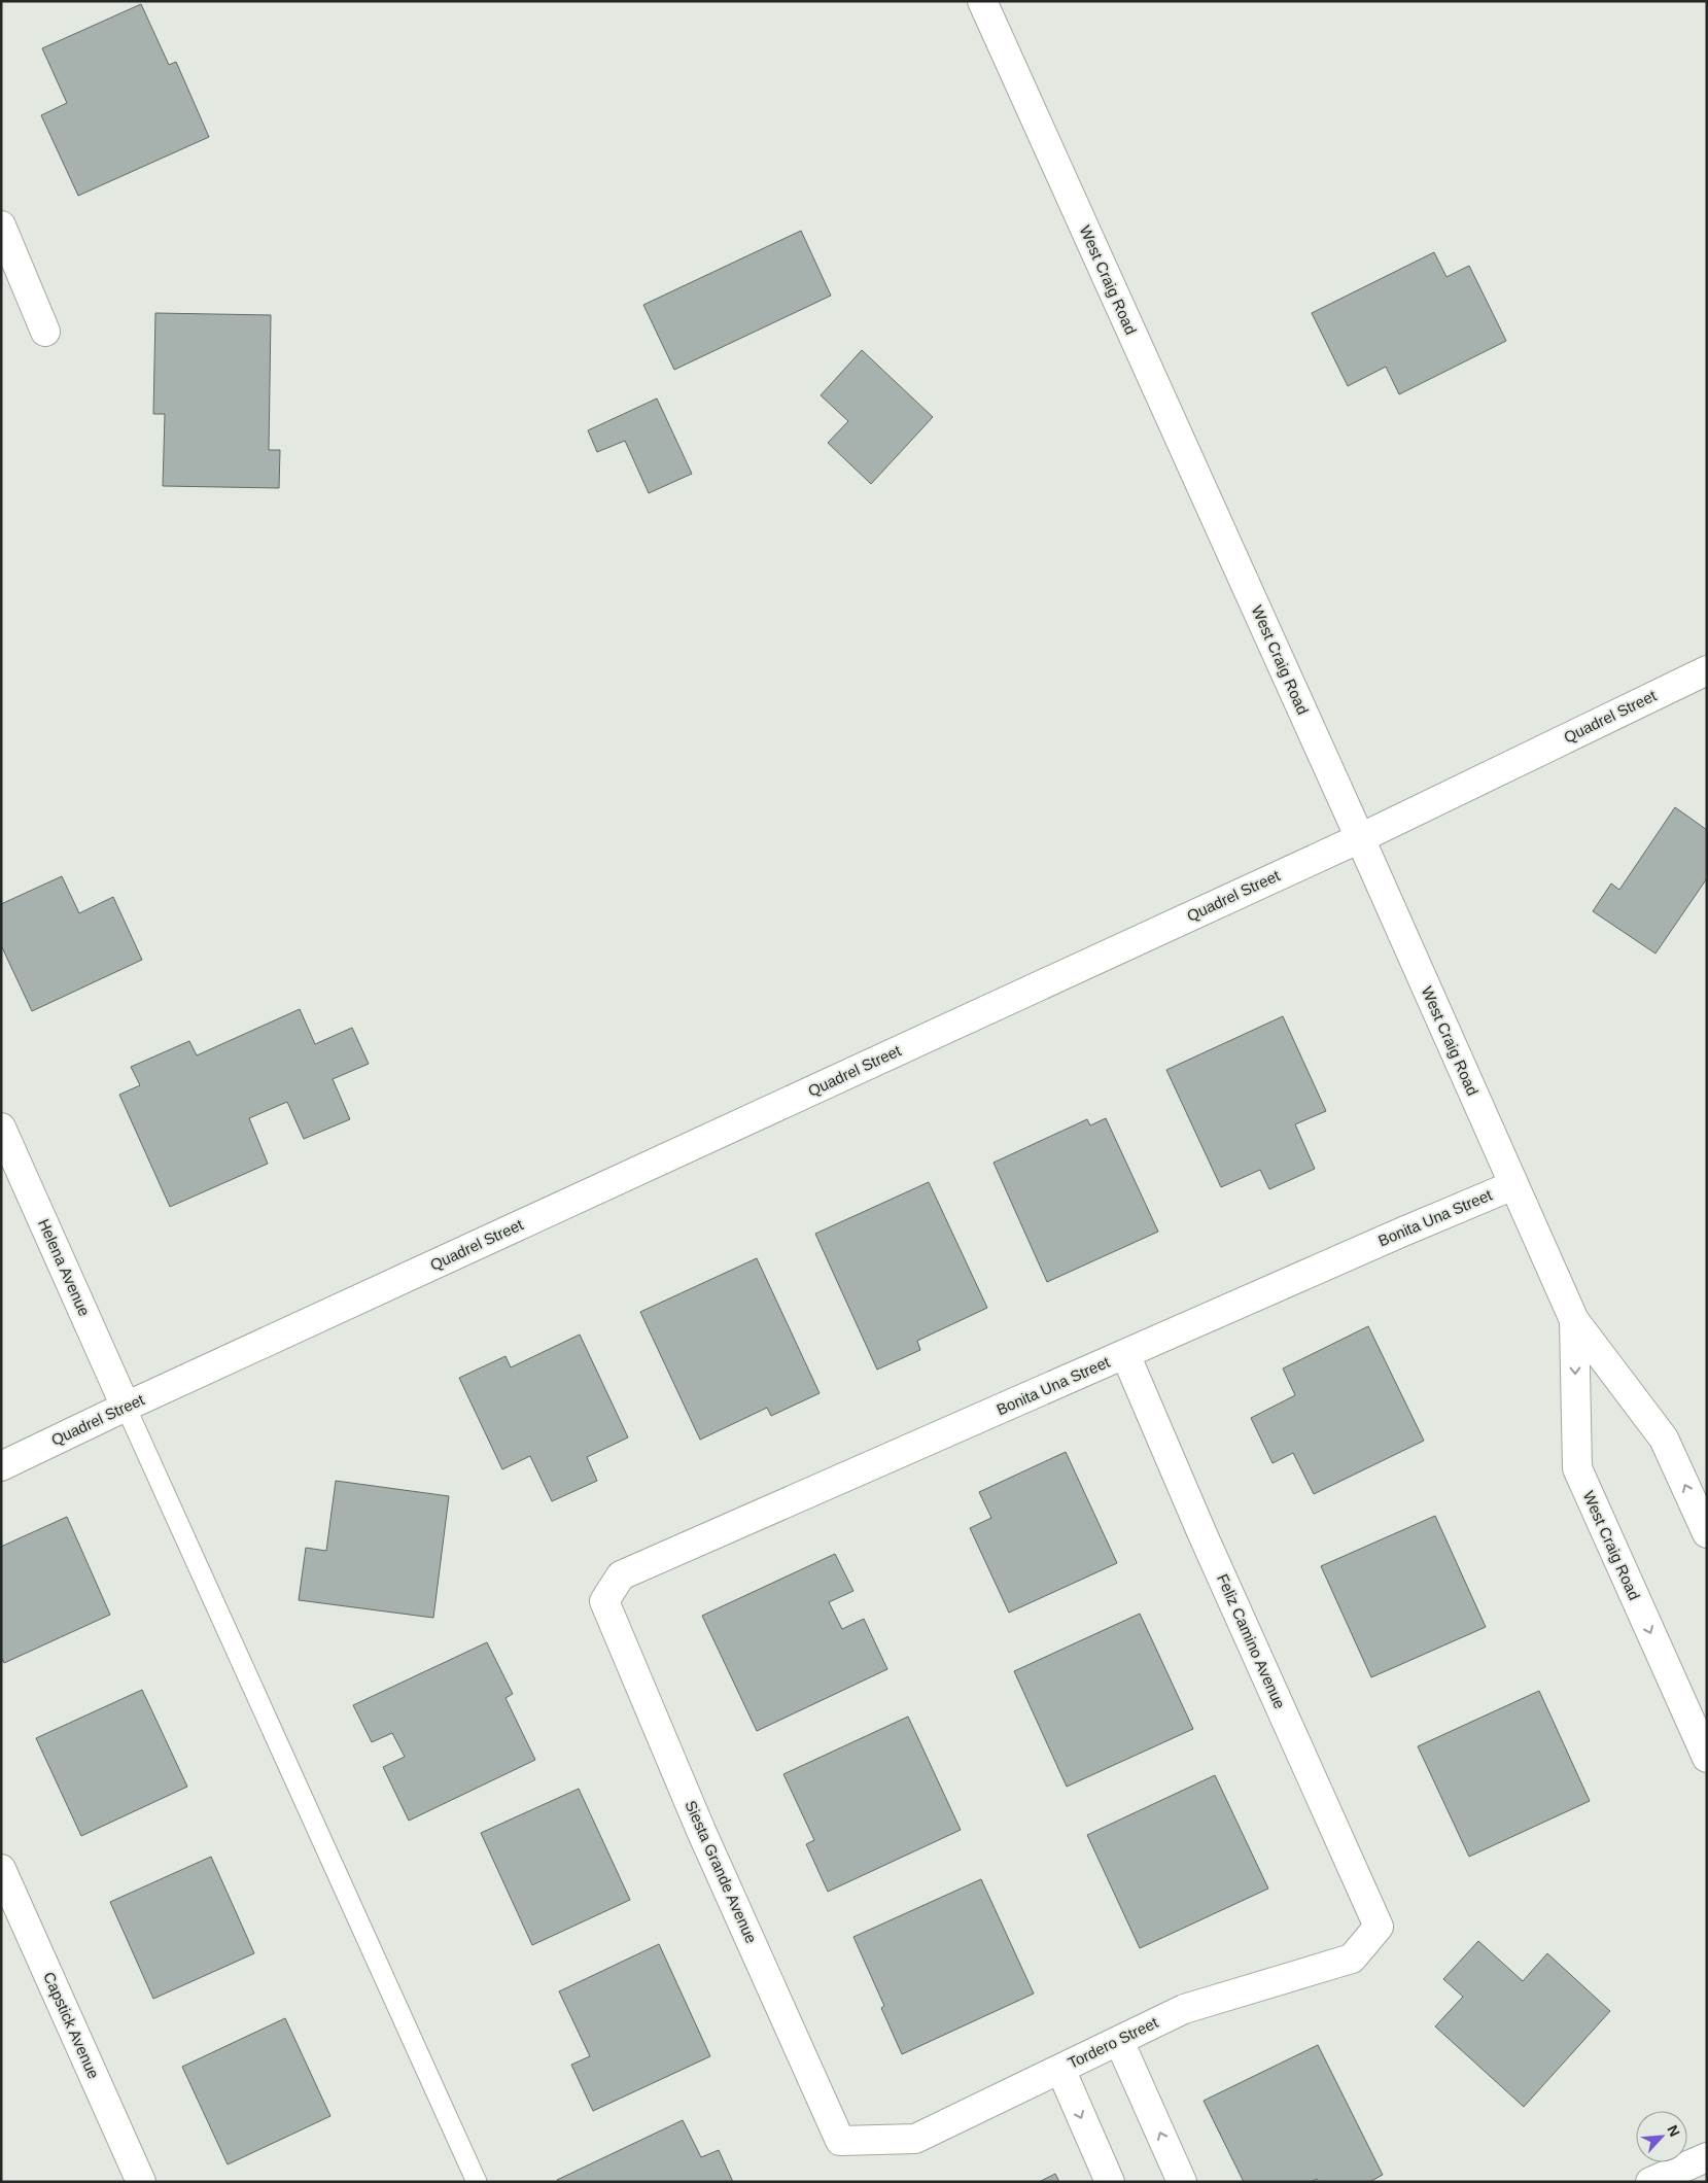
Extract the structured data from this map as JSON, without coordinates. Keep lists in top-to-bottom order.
{
  "streets": {
    "street": [
      "West Craig Road",
      "Quadrel Street",
      "Bonita Una Street",
      "Helena Avenue",
      "Feliz Camino Avenue",
      "Siesta Grande Avenue",
      "Capstick Avenue",
      "Tordero Street"
    ]
  },
  "crossings": [
    ["West Craig Road", "Quadrel Street"],
    ["West Craig Road", "Bonita Una Street"],
    ["Quadrel Street", "Helena Avenue"],
    ["Bonita Una Street", "Feliz Camino Avenue"],
    ["Bonita Una Street", "Siesta Grande Avenue"],
    ["Feliz Camino Avenue", "Tordero Street"],
    ["Siesta Grande Avenue", "Tordero Street"]
  ],
  "north": "top right"
}
